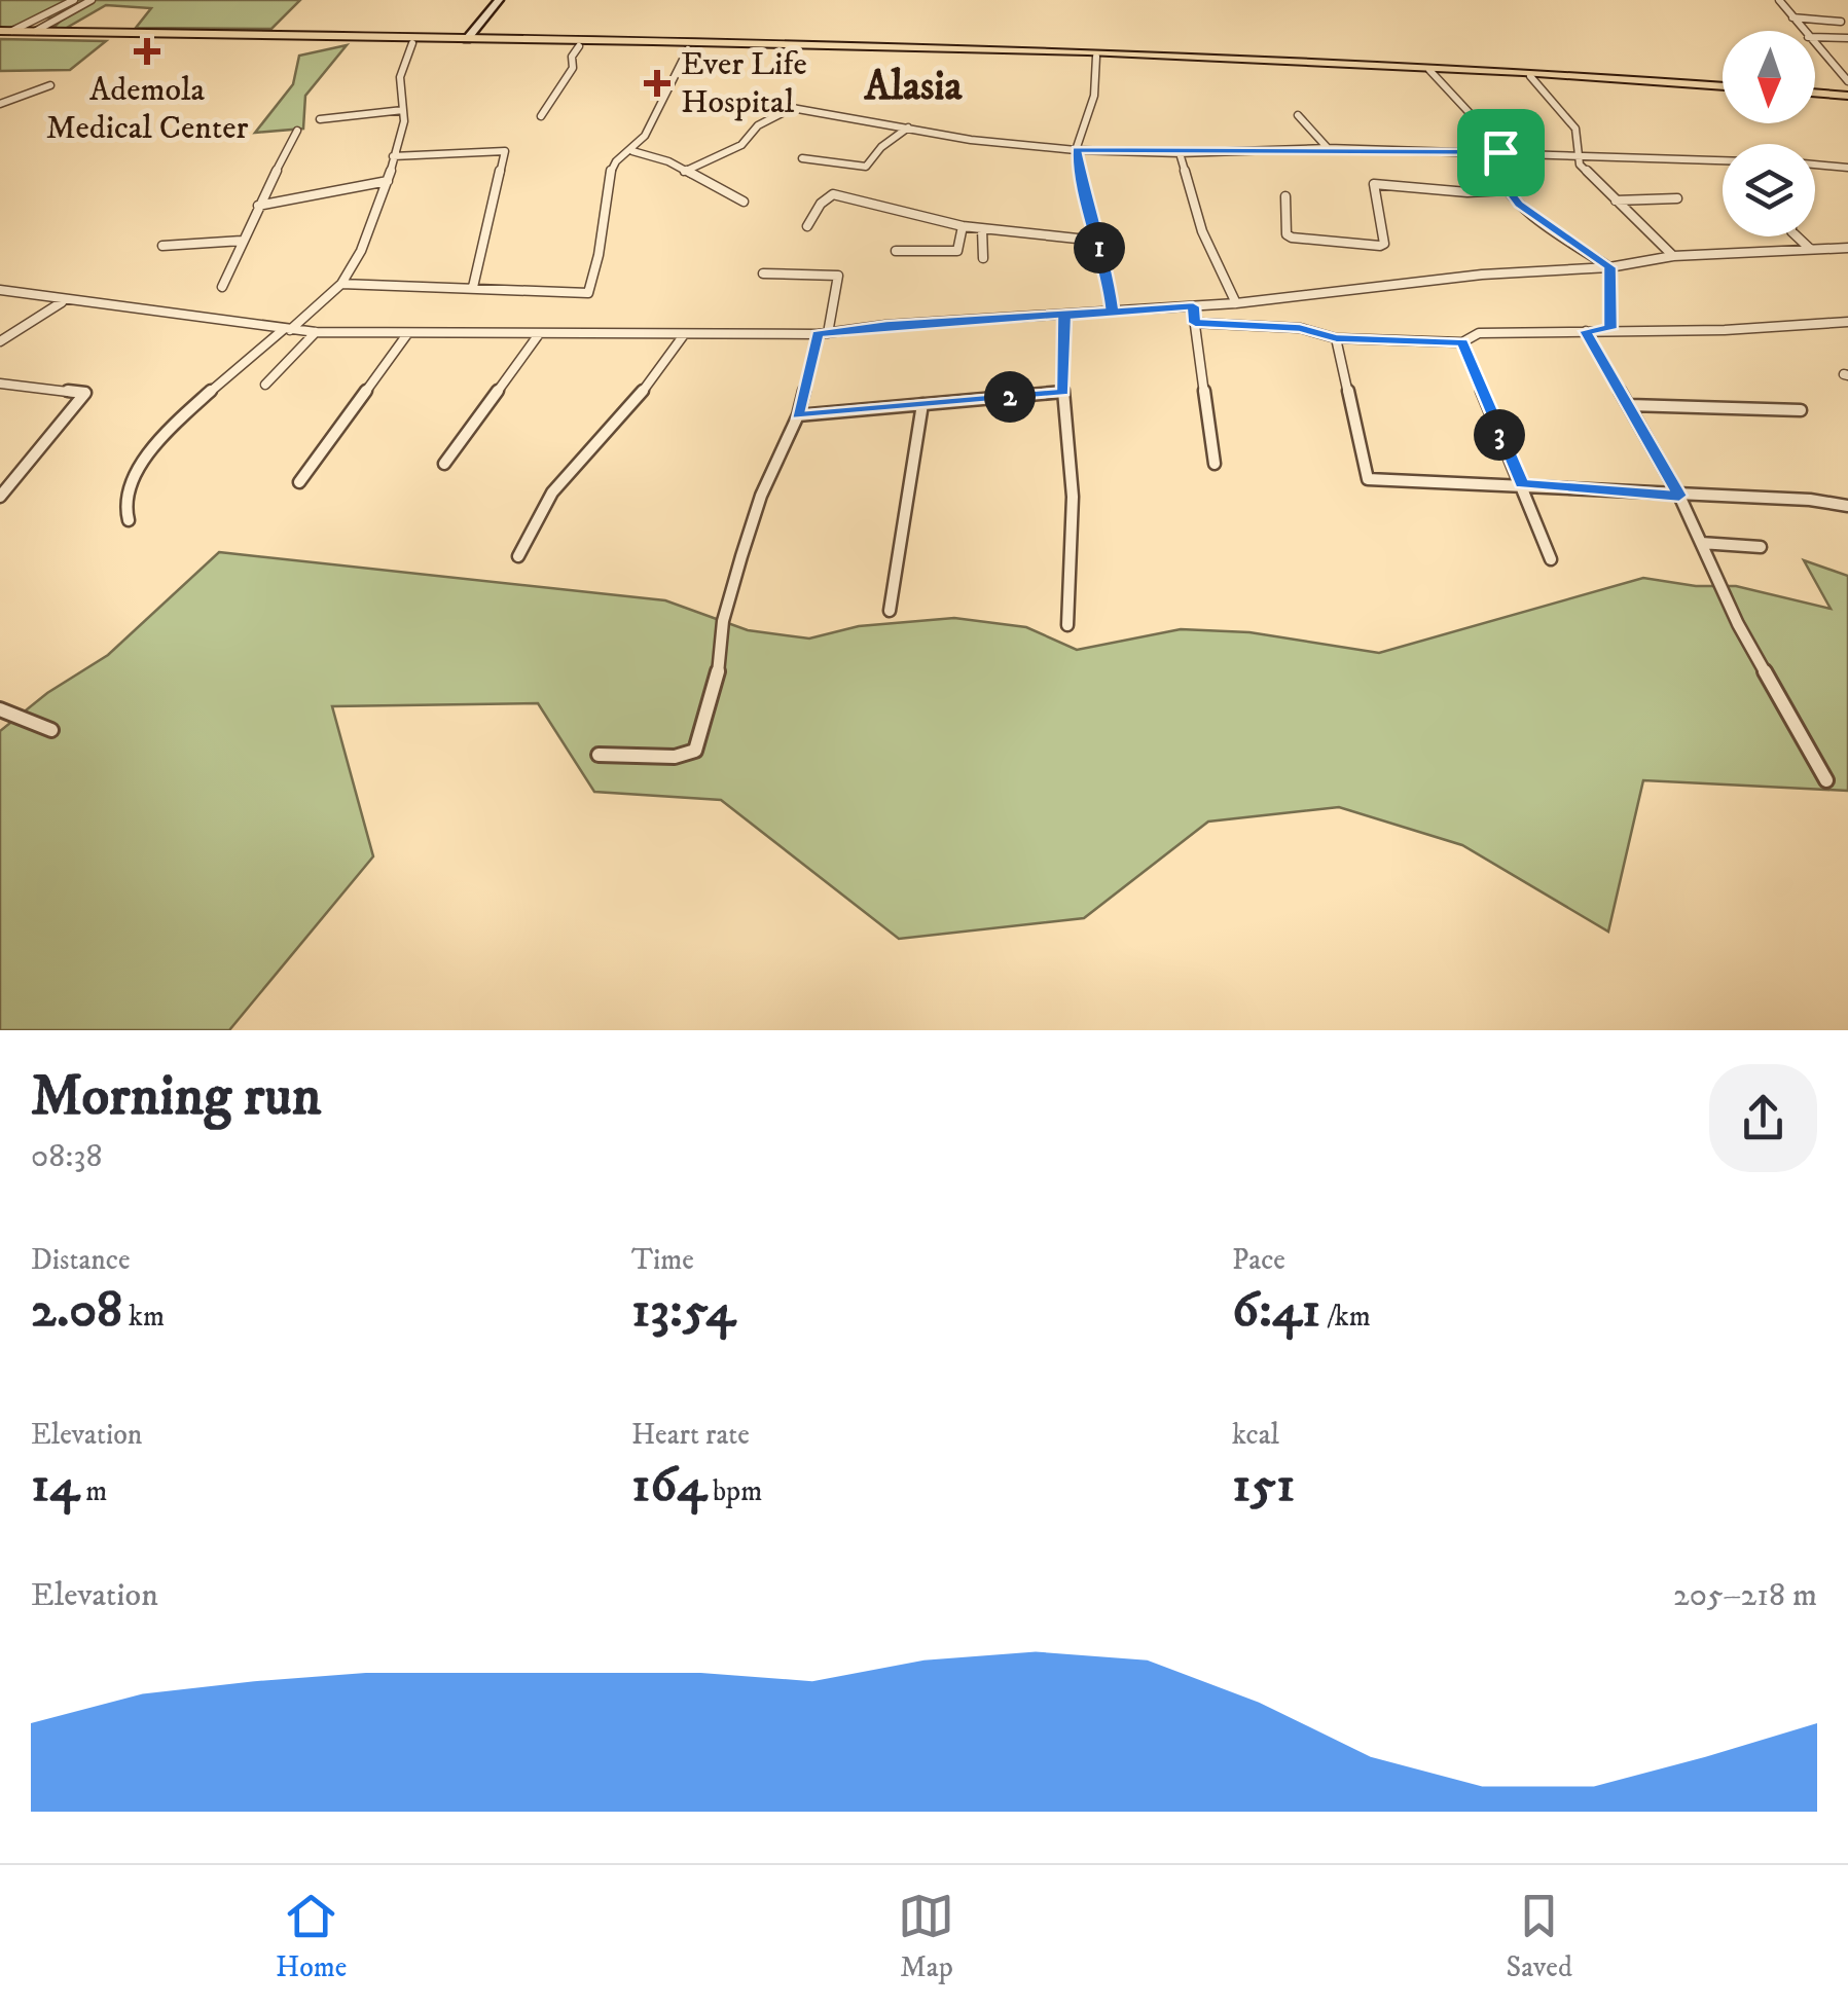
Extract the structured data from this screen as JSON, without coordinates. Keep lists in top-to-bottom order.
{
  "districts": ["Alasia"],
  "places": {
    "health": ["Ademola Medical Center", "Ever Life Hospital"]
  },
  "north": "bottom",
  "page": {
    "pins": ["1", "2", "3"],
    "heading": ["Morning run", "08:38"],
    "stats": [
      ["Distance", "2.08 km"],
      ["Time", "13:54"],
      ["Pace", "6:41 /km"],
      ["Elevation", "14 m"],
      ["Heart rate", "164 bpm"],
      ["kcal", "151"]
    ],
    "chart": ["Elevation", "205–218 m"],
    "tabs": ["Home", "Map", "Saved"]
  }
}
